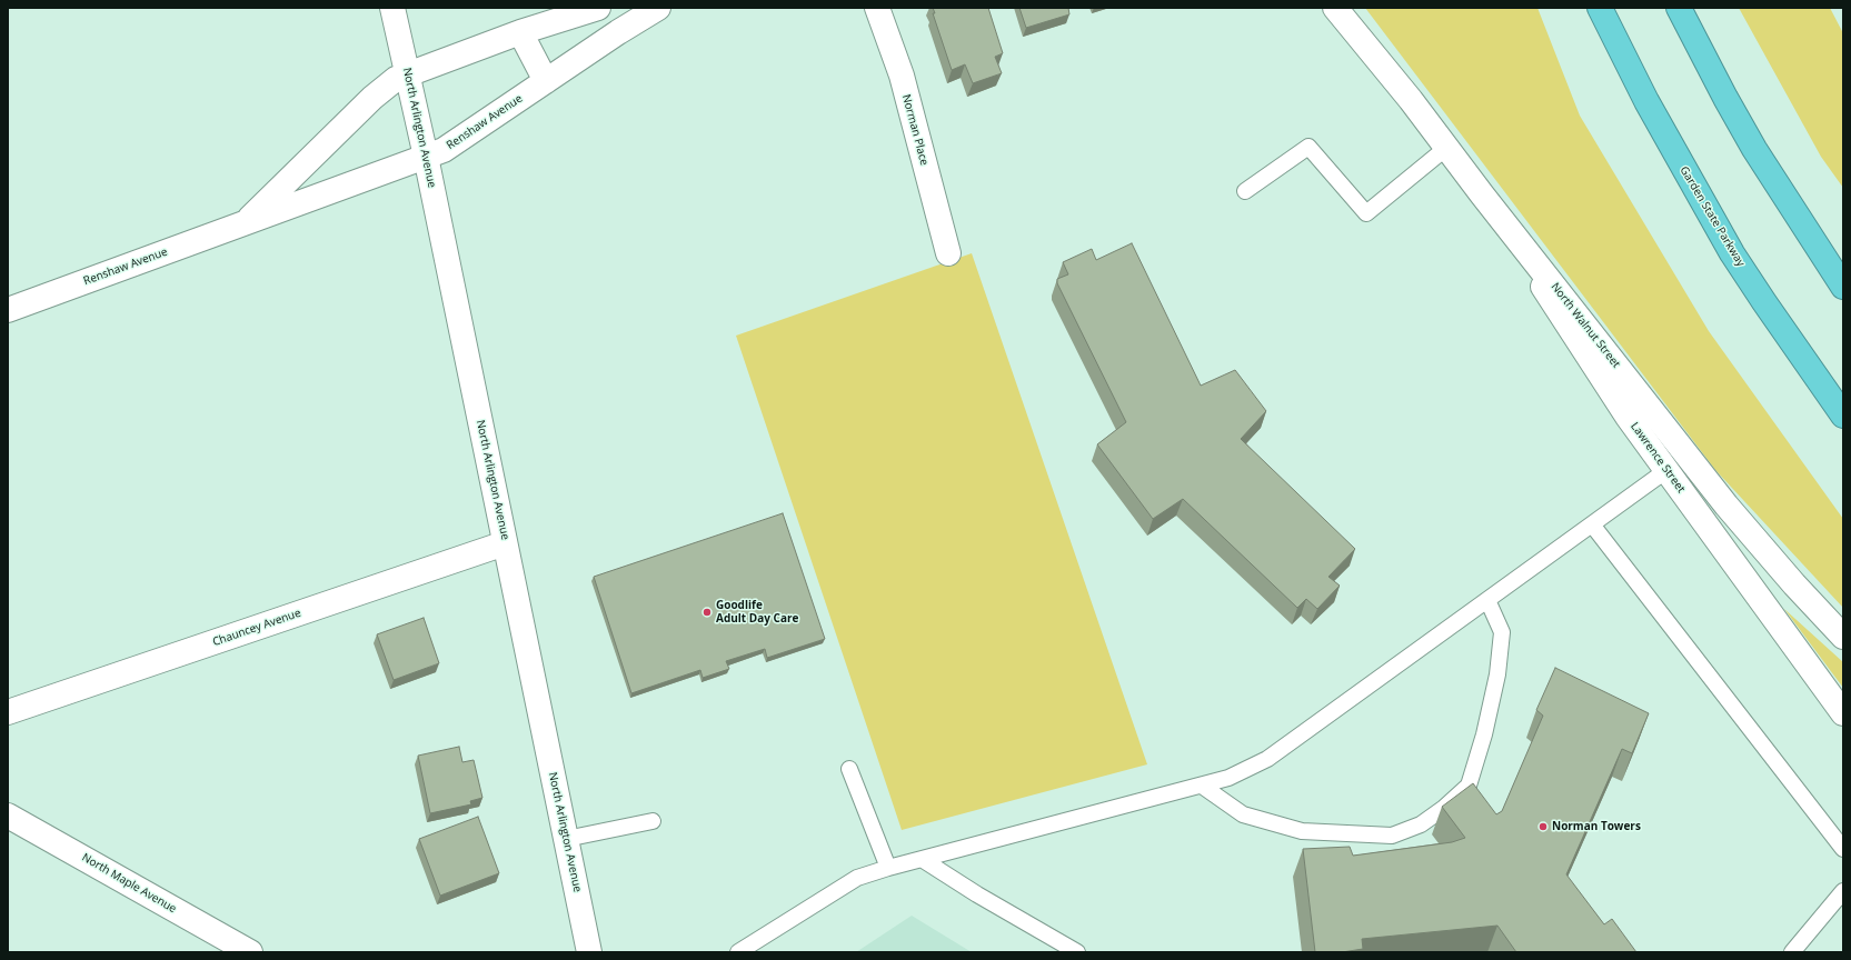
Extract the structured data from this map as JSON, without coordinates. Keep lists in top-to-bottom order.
{
  "streets": {
    "highway": ["Garden State Parkway"],
    "street": [
      "Renshaw Avenue",
      "North Arlington Avenue",
      "Norman Place",
      "North Walnut Street",
      "Lawrence Street",
      "Chauncey Avenue",
      "North Maple Avenue"
    ]
  },
  "crossings": [
    ["Renshaw Avenue", "North Arlington Avenue"],
    ["North Arlington Avenue", "Chauncey Avenue"],
    ["North Walnut Street", "Lawrence Street"]
  ],
  "places": ["Goodlife Adult Day Care", "Norman Towers"]
}
